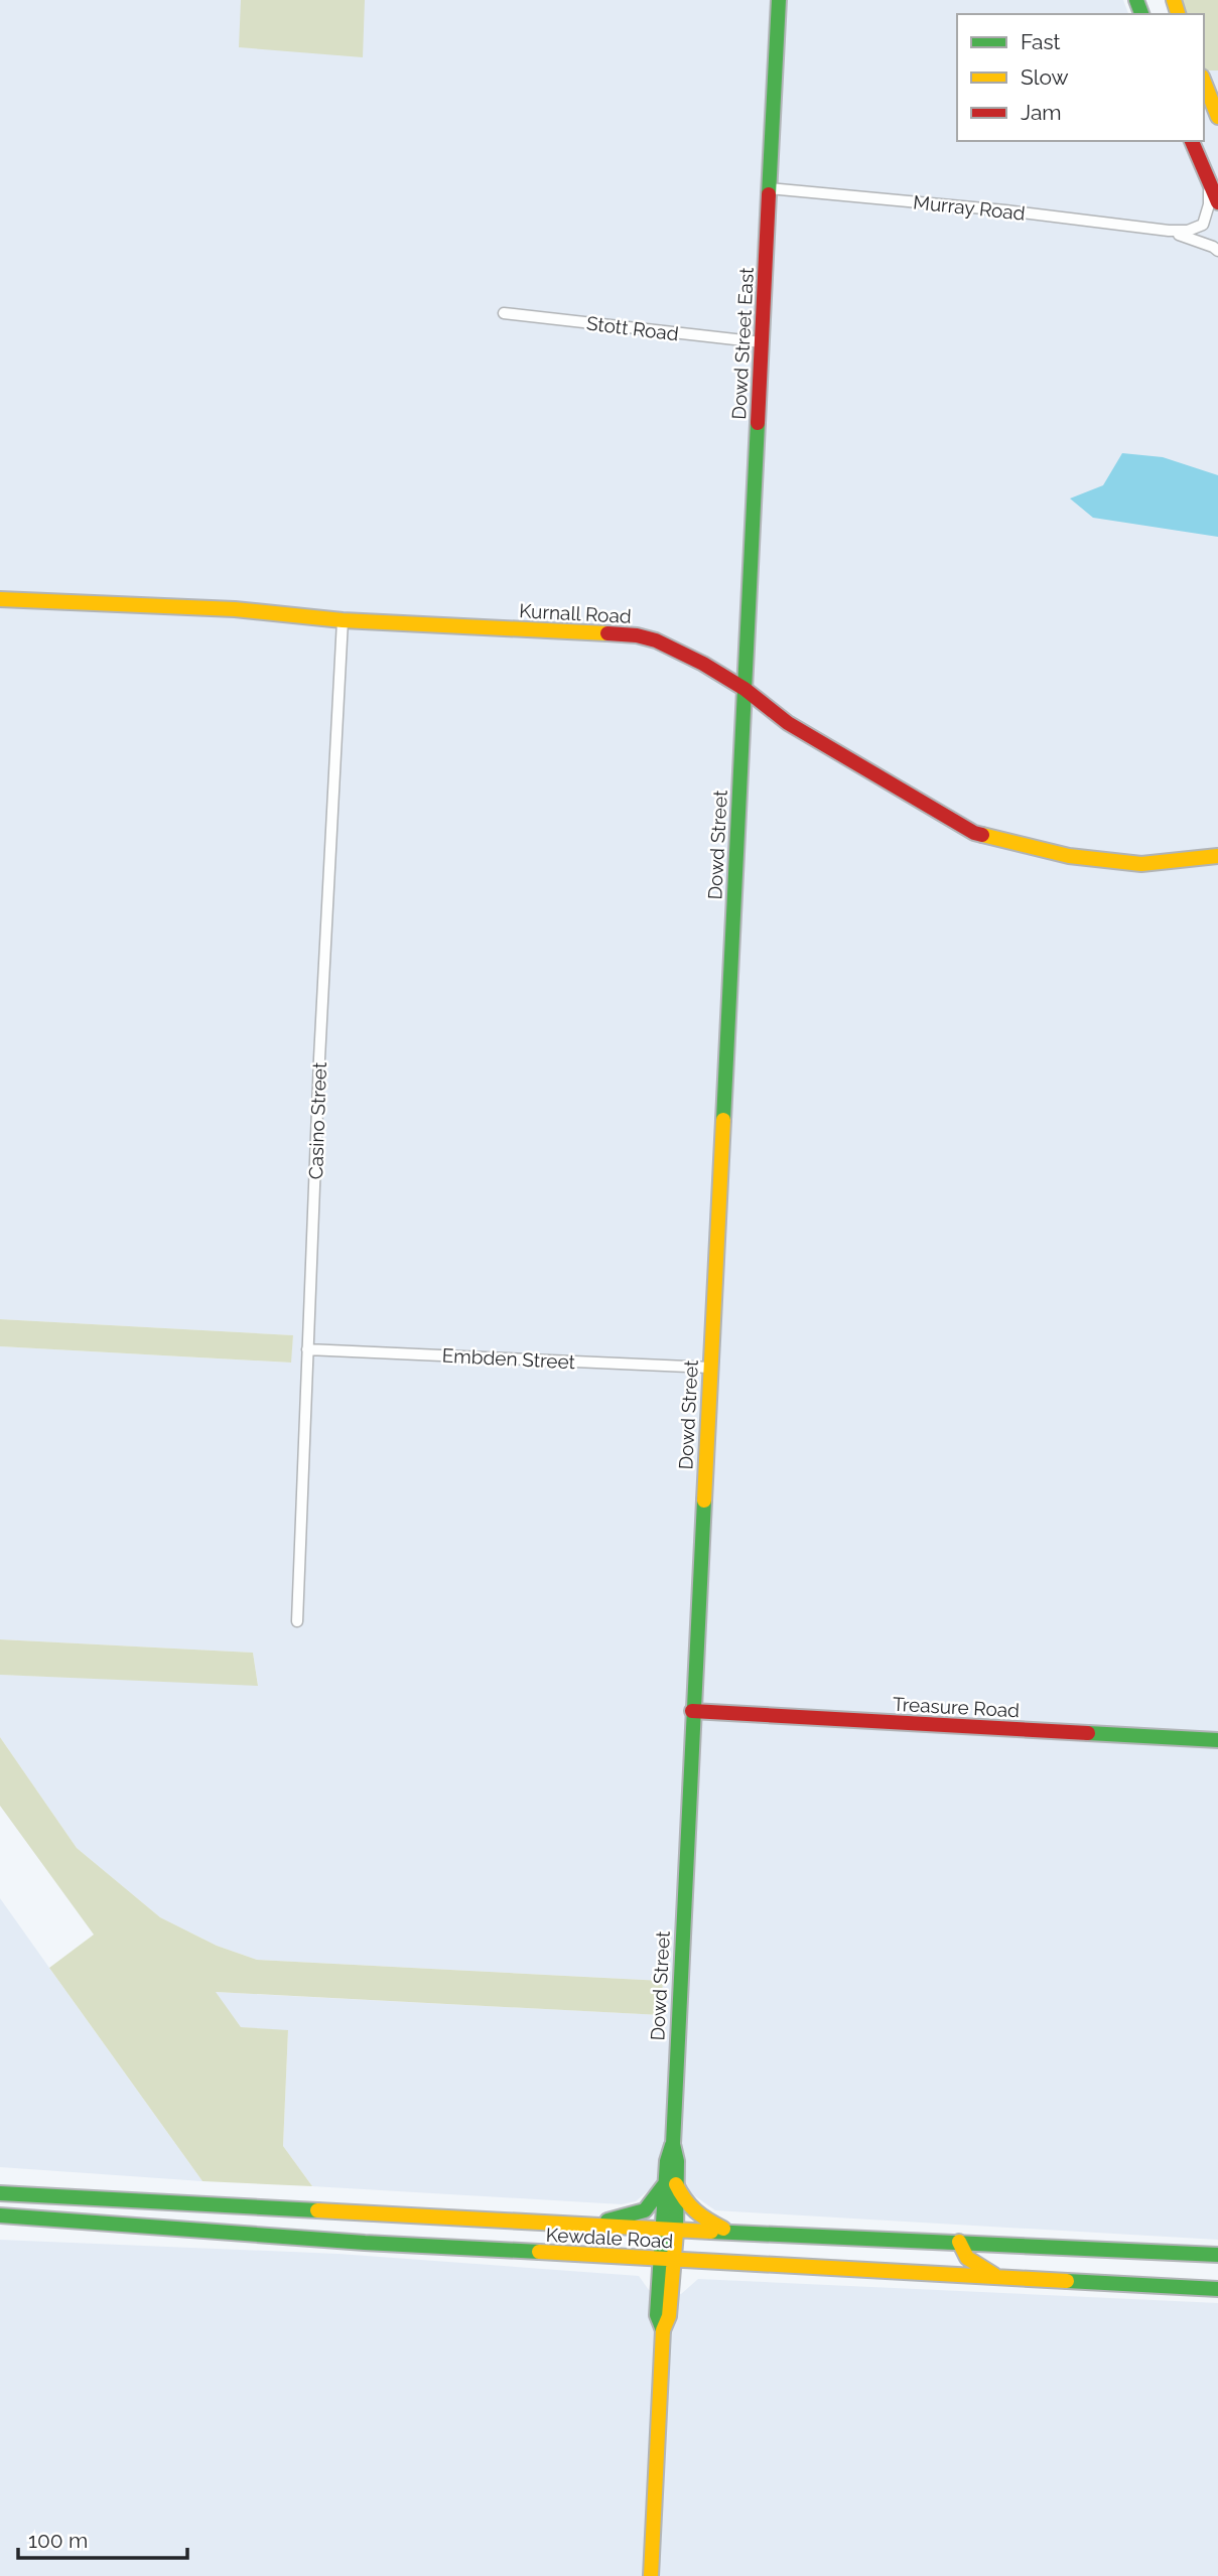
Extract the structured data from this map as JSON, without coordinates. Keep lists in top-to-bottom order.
{
  "streets": {
    "main road": [
      "Dowd Street East",
      "Kurnall Road",
      "Dowd Street",
      "Treasure Road",
      "Kewdale Road"
    ],
    "street": [
      "Murray Road",
      "Stott Road",
      "Casino Street",
      "Embden Street"
    ]
  },
  "crossings": [
    ["Murray Road", "Dowd Street East"],
    ["Stott Road", "Dowd Street East"],
    ["Dowd Street East", "Kurnall Road"],
    ["Dowd Street East", "Dowd Street"],
    ["Kurnall Road", "Dowd Street"],
    ["Kurnall Road", "Casino Street"],
    ["Dowd Street", "Embden Street"],
    ["Dowd Street", "Treasure Road"],
    ["Dowd Street", "Kewdale Road"],
    ["Casino Street", "Embden Street"]
  ],
  "legend": ["Fast", "Slow", "Jam"],
  "scale_bar": "100 m"
}
